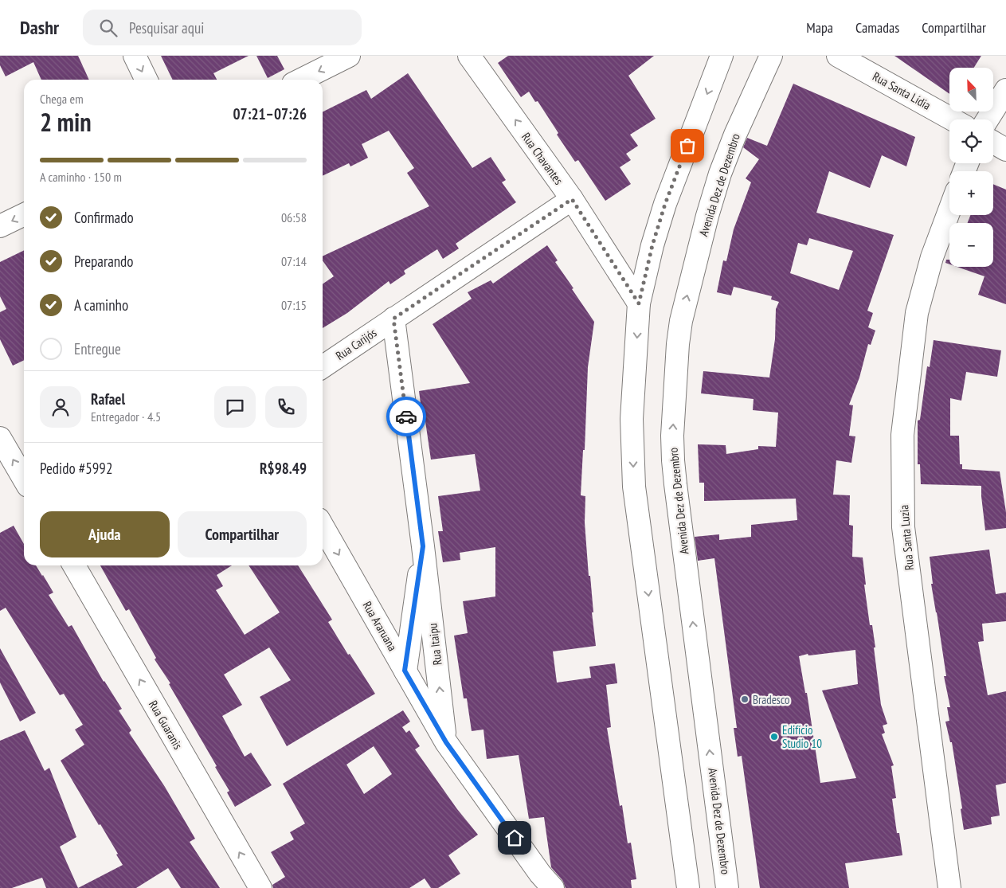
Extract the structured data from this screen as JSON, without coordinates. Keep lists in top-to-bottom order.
{
  "streets": {
    "main road": [
      "Rua Santa Lídia",
      "Rua Chavantes",
      "Avenida Dez de Dezembro",
      "Rua Carijós",
      "Rua Santa Luzia",
      "Rua Araruana",
      "Rua Itaipu",
      "Rua Guaranis"
    ]
  },
  "crossings": [
    ["Rua Chavantes", "Rua Carijós"],
    ["Rua Carijós", "Rua Itaipu"],
    ["Rua Araruana", "Rua Itaipu"]
  ],
  "one_way": ["Rua Chavantes", "Rua Araruana", "Rua Guaranis"],
  "places": ["Bradesco", "Edifício Studio 10"],
  "north": "top left",
  "page": {
    "header": "Dashr",
    "search": "Pesquisar aqui",
    "nav": ["Mapa", "Camadas", "Compartilhar"],
    "map_buttons": ["+", "−"],
    "heading": ["2 min", "Chega em", "07:21–07:26"],
    "panel": [
      "Rafael",
      "Entregador · 4.5",
      "Pedido #5992",
      "R$98.49"
    ],
    "bar": "A caminho · 150 m",
    "list": [
      ["Confirmado", "06:58"],
      ["Preparando", "07:14"],
      ["A caminho", "07:15"],
      "Entregue"
    ],
    "buttons": ["Ajuda", "Compartilhar"]
  }
}
